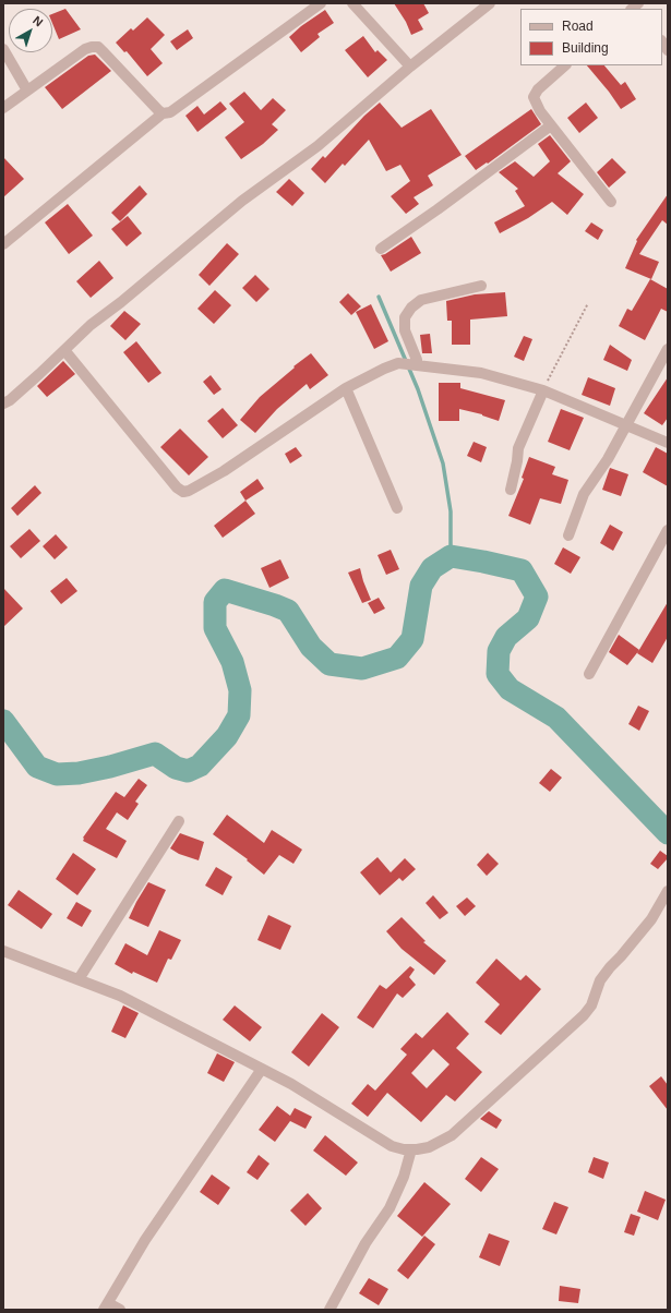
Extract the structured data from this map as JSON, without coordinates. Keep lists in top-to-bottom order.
{
  "legend": ["Road", "Building"],
  "north": "top right"
}
